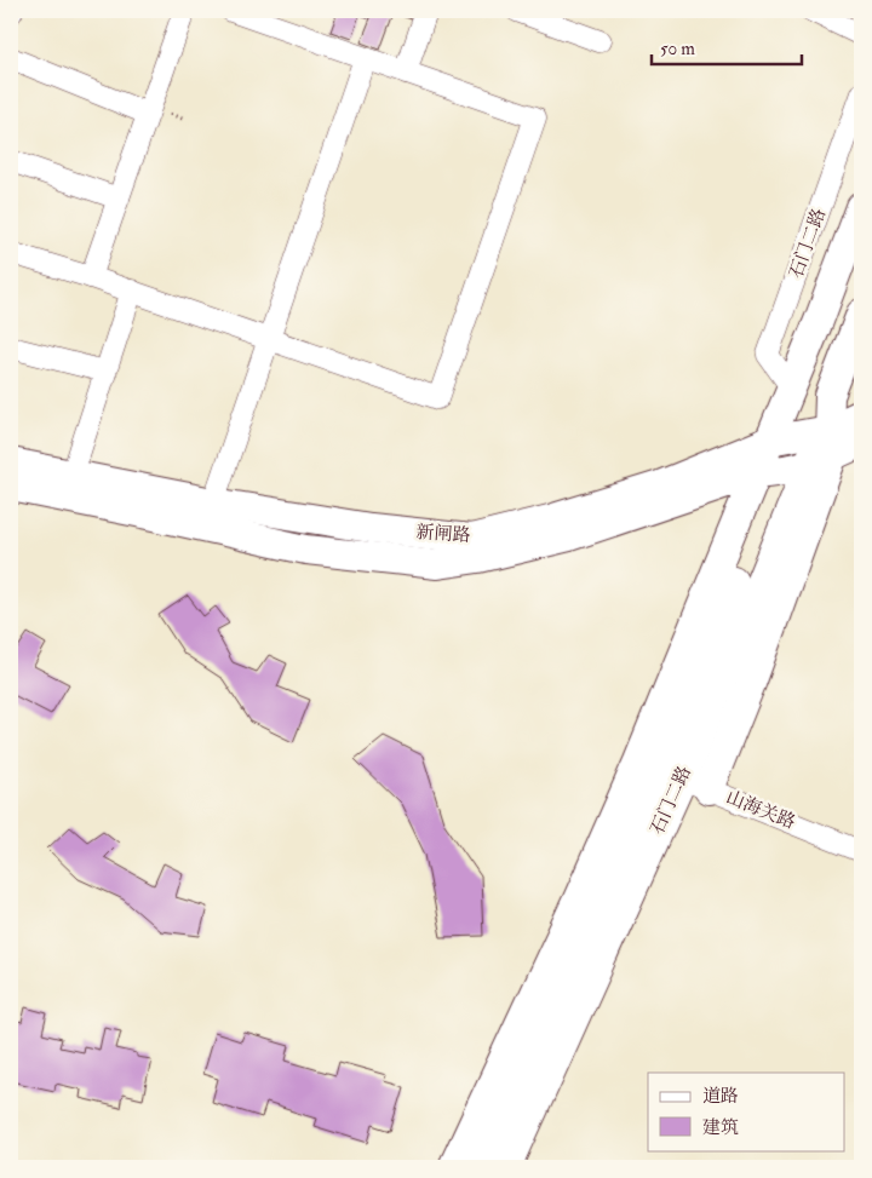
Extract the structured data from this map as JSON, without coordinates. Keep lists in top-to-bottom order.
{
  "streets": {
    "main road": ["石门二路", "新闸路"],
    "street": ["山海关路"]
  },
  "crossings": [
    ["石门二路", "新闸路"],
    ["石门二路", "山海关路"]
  ],
  "legend": ["道路", "建筑"],
  "scale_bar": "50 m"
}
